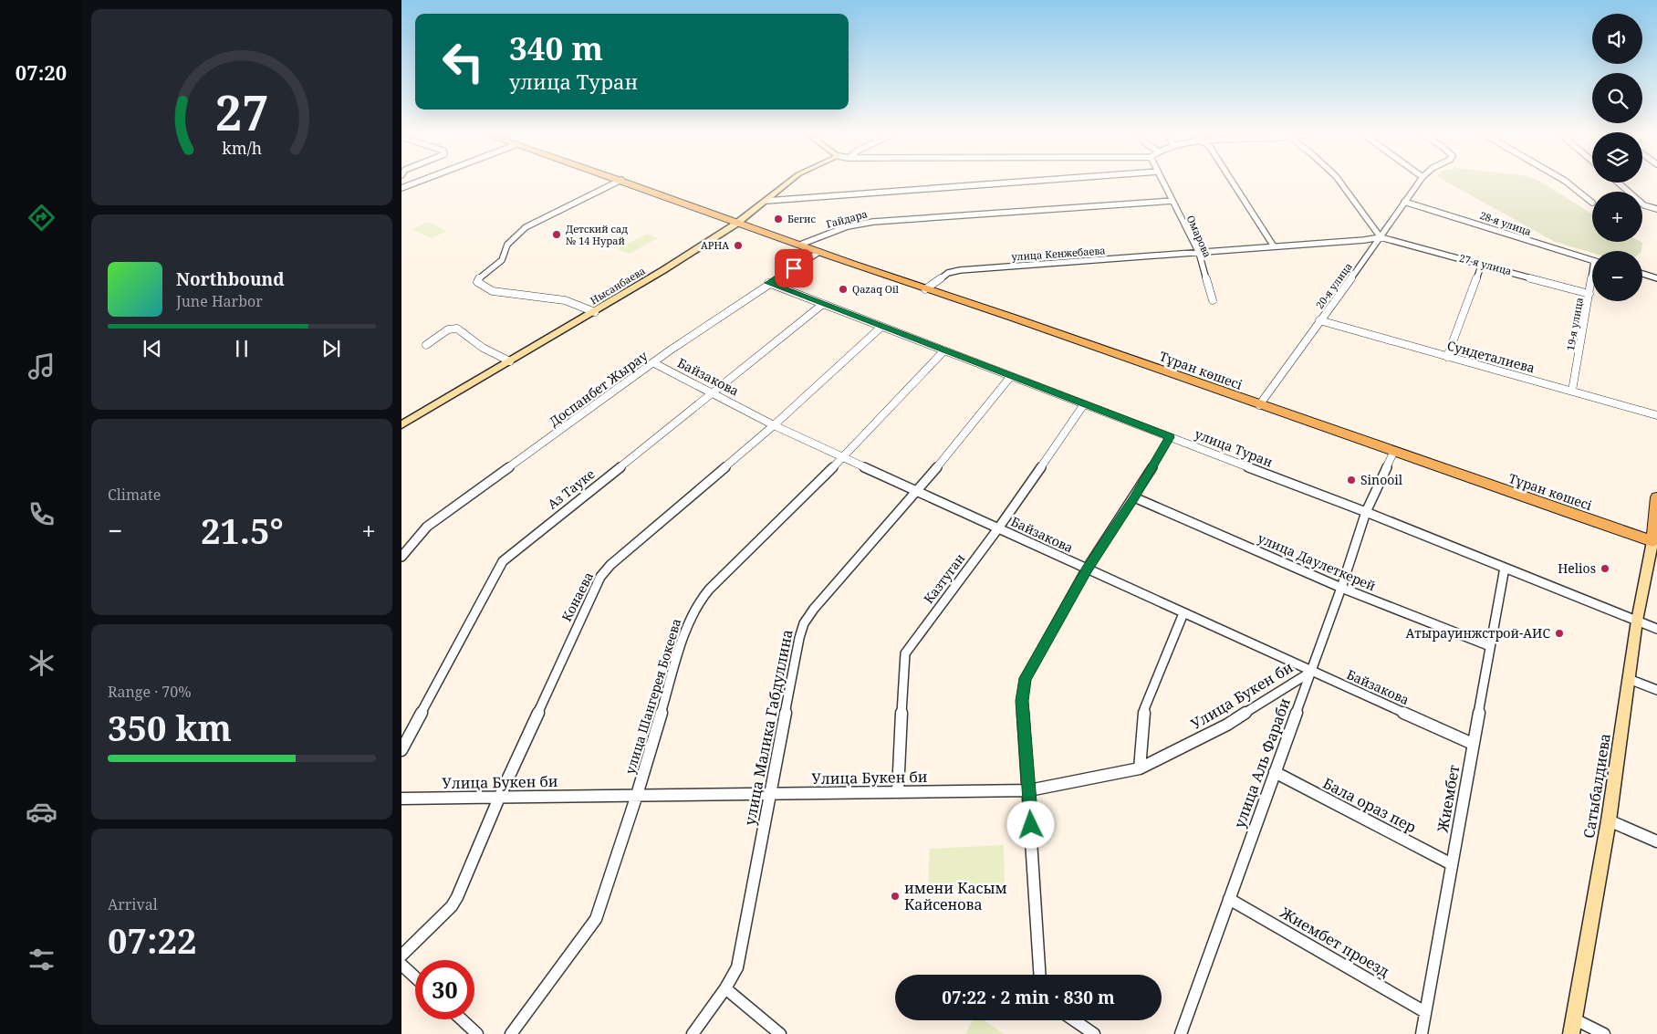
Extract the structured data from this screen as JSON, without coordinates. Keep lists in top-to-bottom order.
{
  "streets": {
    "main road": ["Тұран көшесі"],
    "street": [
      "Гайдара",
      "28-я улица",
      "Омарова",
      "улица Кенжебаева",
      "27-я улица",
      "Нысанбаева",
      "20-я улица",
      "19-я улица",
      "Сундеталиева",
      "Байзакова",
      "Доспанбет Жырау",
      "улица Туран",
      "Аз Тауке",
      "улица Даулеткерей",
      "Казтуган",
      "Конаева",
      "Улица Букен би",
      "улица Шангерея Бокеева",
      "улица Малика Габдуллина",
      "улица Аль Фараби",
      "Сатыбалдиева",
      "Жиембет",
      "Бала ораз пер",
      "Жиембет проезд"
    ]
  },
  "crossings": [
    ["Гайдара", "Омарова"],
    ["Гайдара", "Тұран көшесі"],
    ["28-я улица", "20-я улица"],
    ["Омарова", "улица Кенжебаева"],
    ["улица Кенжебаева", "27-я улица"],
    ["улица Кенжебаева", "20-я улица"],
    ["улица Кенжебаева", "Тұран көшесі"],
    ["27-я улица", "20-я улица"],
    ["27-я улица", "19-я улица"],
    ["Нысанбаева", "Тұран көшесі"],
    ["20-я улица", "Сундеталиева"],
    ["20-я улица", "Тұран көшесі"],
    ["19-я улица", "Сундеталиева"],
    ["Тұран көшесі", "Доспанбет Жырау"],
    ["Тұран көшесі", "улица Аль Фараби"],
    ["Тұран көшесі", "Сатыбалдиева"],
    ["Байзакова", "Доспанбет Жырау"],
    ["Байзакова", "Аз Тауке"],
    ["Байзакова", "Казтуган"],
    ["Байзакова", "Конаева"],
    ["Байзакова", "Улица Букен би"],
    ["Байзакова", "улица Шангерея Бокеева"],
    ["Байзакова", "улица Малика Габдуллина"],
    ["Байзакова", "улица Аль Фараби"],
    ["Байзакова", "Жиембет"],
    ["Доспанбет Жырау", "улица Туран"],
    ["улица Туран", "Аз Тауке"],
    ["улица Туран", "Казтуган"],
    ["улица Туран", "Конаева"],
    ["улица Туран", "улица Шангерея Бокеева"],
    ["улица Туран", "улица Малика Габдуллина"],
    ["улица Туран", "улица Аль Фараби"],
    ["улица Туран", "Сатыбалдиева"],
    ["улица Туран", "Жиембет"],
    ["улица Даулеткерей", "улица Аль Фараби"],
    ["улица Даулеткерей", "Жиембет"],
    ["Казтуган", "Улица Букен би"],
    ["Конаева", "Улица Букен би"],
    ["Улица Букен би", "улица Шангерея Бокеева"],
    ["Улица Букен би", "улица Малика Габдуллина"],
    ["Улица Букен би", "улица Аль Фараби"],
    ["улица Аль Фараби", "Бала ораз пер"],
    ["улица Аль Фараби", "Жиембет проезд"],
    ["Жиембет", "Бала ораз пер"],
    ["Жиембет", "Жиембет проезд"]
  ],
  "places": [
    "Бегис",
    "Детский сад № 14 Нурай",
    "АРНА",
    "Qazaq Oil",
    "Sinooil",
    "Helios",
    "Атырауинжстрой-АИС",
    "имени Касым Кайсенова"
  ],
  "page": {
    "tabs": "07:20",
    "map_buttons": ["+", "−"],
    "turn": ["340 m", "улица Туран"],
    "song": ["Northbound", "June Harbor"],
    "tile": [
      "Climate",
      ["Range · 70%", "350 km"],
      ["Arrival", "07:22"]
    ],
    "heat": ["−", "21.5°", "+"],
    "limit": "30",
    "trip": "07:22 · 2 min · 830 m",
    "gauge": ["27", "km/h"]
  }
}
